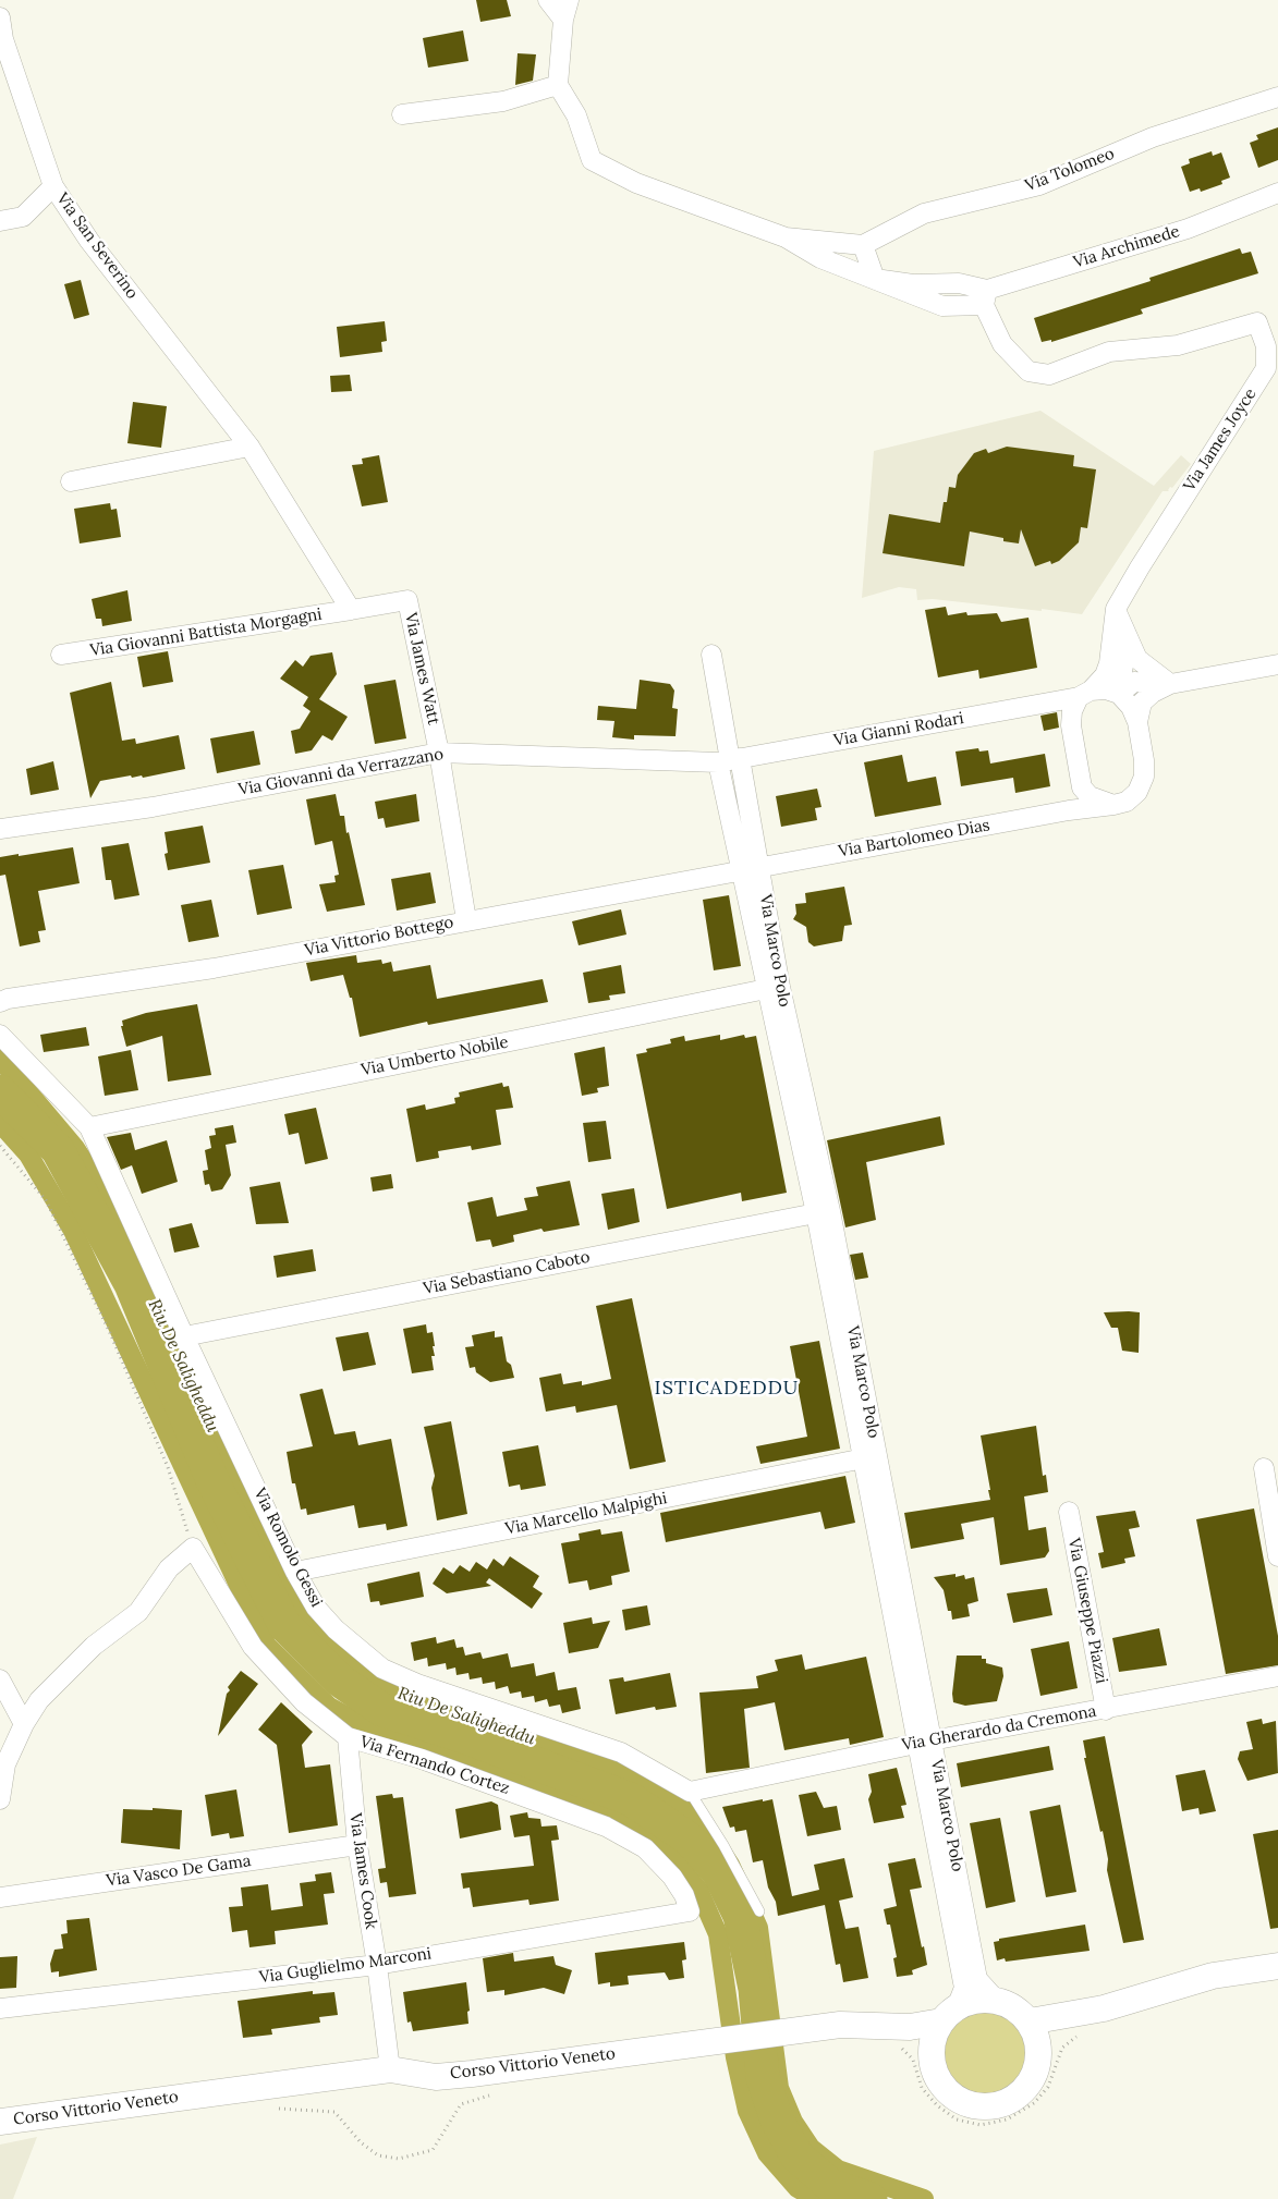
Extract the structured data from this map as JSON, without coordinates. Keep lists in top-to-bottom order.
{
  "streets": {
    "main road": ["Corso Vittorio Veneto"],
    "street": [
      "Via Tolomeo",
      "Via San Severino",
      "Via Archimede",
      "Via James Joyce",
      "Via Giovanni Battista Morgagni",
      "Via James Watt",
      "Via Gianni Rodari",
      "Via Giovanni da Verrazzano",
      "Via Bartolomeo Dias",
      "Via Vittorio Bottego",
      "Via Marco Polo",
      "Via Umberto Nobile",
      "Via Sebastiano Caboto",
      "Via Marcello Malpighi",
      "Via Romolo Gessi",
      "Via Giuseppe Piazzi",
      "Via Gherardo da Cremona",
      "Via Fernando Cortez",
      "Via Vasco De Gama",
      "Via James Cook",
      "Via Guglielmo Marconi"
    ]
  },
  "crossings": [
    ["Via Archimede", "Via James Joyce"],
    ["Via James Joyce", "Via Gianni Rodari"],
    ["Via James Joyce", "Via Bartolomeo Dias"],
    ["Via Giovanni Battista Morgagni", "Via James Watt"],
    ["Via James Watt", "Via Giovanni da Verrazzano"],
    ["Via James Watt", "Via Vittorio Bottego"],
    ["Via Gianni Rodari", "Via Giovanni da Verrazzano"],
    ["Via Gianni Rodari", "Via Bartolomeo Dias"],
    ["Via Gianni Rodari", "Via Marco Polo"],
    ["Via Giovanni da Verrazzano", "Via Marco Polo"],
    ["Via Bartolomeo Dias", "Via Vittorio Bottego"],
    ["Via Bartolomeo Dias", "Via Marco Polo"],
    ["Via Vittorio Bottego", "Via Marco Polo"],
    ["Via Marco Polo", "Via Umberto Nobile"],
    ["Via Marco Polo", "Via Sebastiano Caboto"],
    ["Via Marco Polo", "Via Marcello Malpighi"],
    ["Via Marco Polo", "Via Gherardo da Cremona"],
    ["Via Marco Polo", "Corso Vittorio Veneto"],
    ["Via Umberto Nobile", "Via Romolo Gessi"],
    ["Via Sebastiano Caboto", "Via Romolo Gessi"],
    ["Via Marcello Malpighi", "Via Romolo Gessi"],
    ["Via Romolo Gessi", "Via Gherardo da Cremona"],
    ["Via Giuseppe Piazzi", "Via Gherardo da Cremona"],
    ["Via Fernando Cortez", "Via James Cook"],
    ["Via Fernando Cortez", "Via Guglielmo Marconi"],
    ["Via Vasco De Gama", "Via James Cook"],
    ["Via James Cook", "Via Guglielmo Marconi"],
    ["Via James Cook", "Corso Vittorio Veneto"]
  ],
  "districts": ["ISTICADEDDU"],
  "water": ["Riu De Saligheddu"]
}
